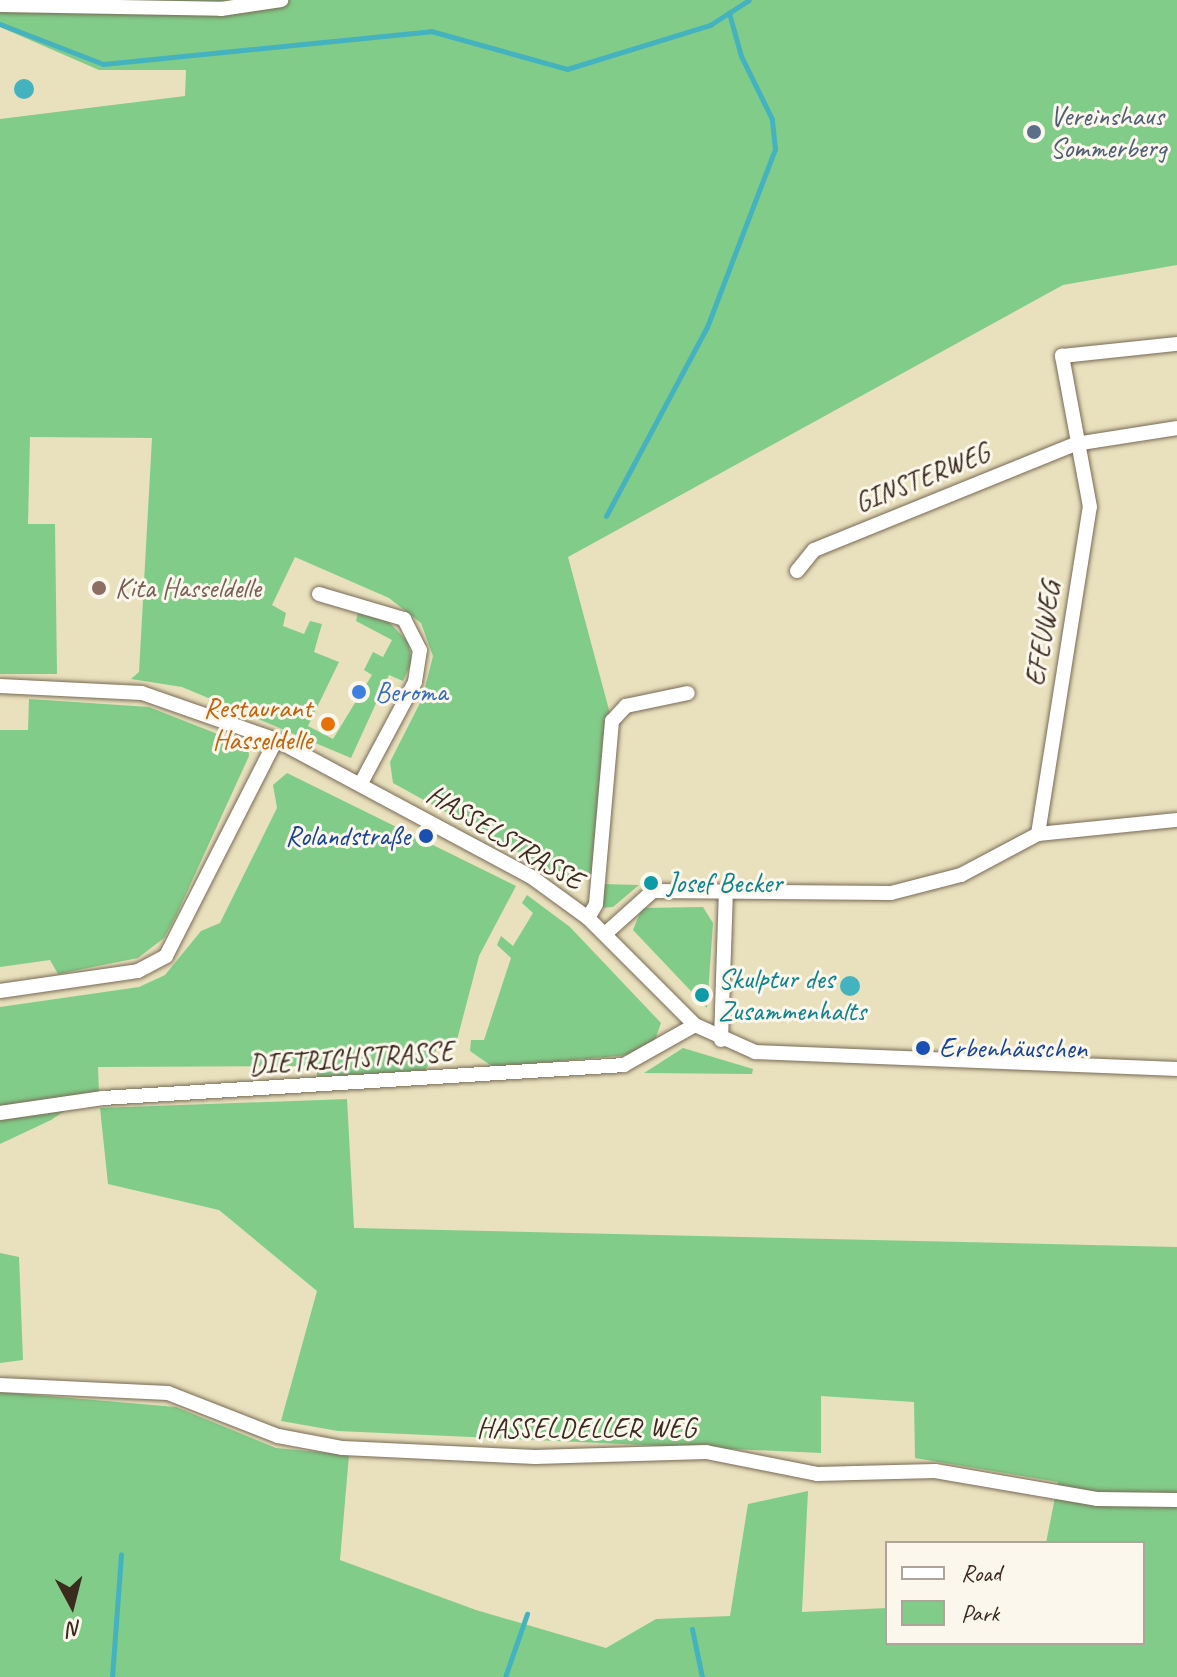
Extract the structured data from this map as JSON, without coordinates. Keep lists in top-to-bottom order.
{
  "streets": {
    "street": [
      "GINSTERWEG",
      "EFEUWEG",
      "HASSELSTRASSE",
      "DIETRICHSTRASSE",
      "HASSELDELLER WEG"
    ]
  },
  "crossings": [
    ["GINSTERWEG", "EFEUWEG"],
    ["HASSELSTRASSE", "DIETRICHSTRASSE"]
  ],
  "places": [
    "Vereinshaus Sommerberg",
    "Kita Hasseldelle",
    "Beroma",
    "Restaurant Hasseldelle",
    "Rolandstraße",
    "Josef Becker",
    "Skulptur des Zusammenhalts",
    "Erbenhäuschen"
  ],
  "legend": ["Road", "Park"],
  "north": "bottom"
}
